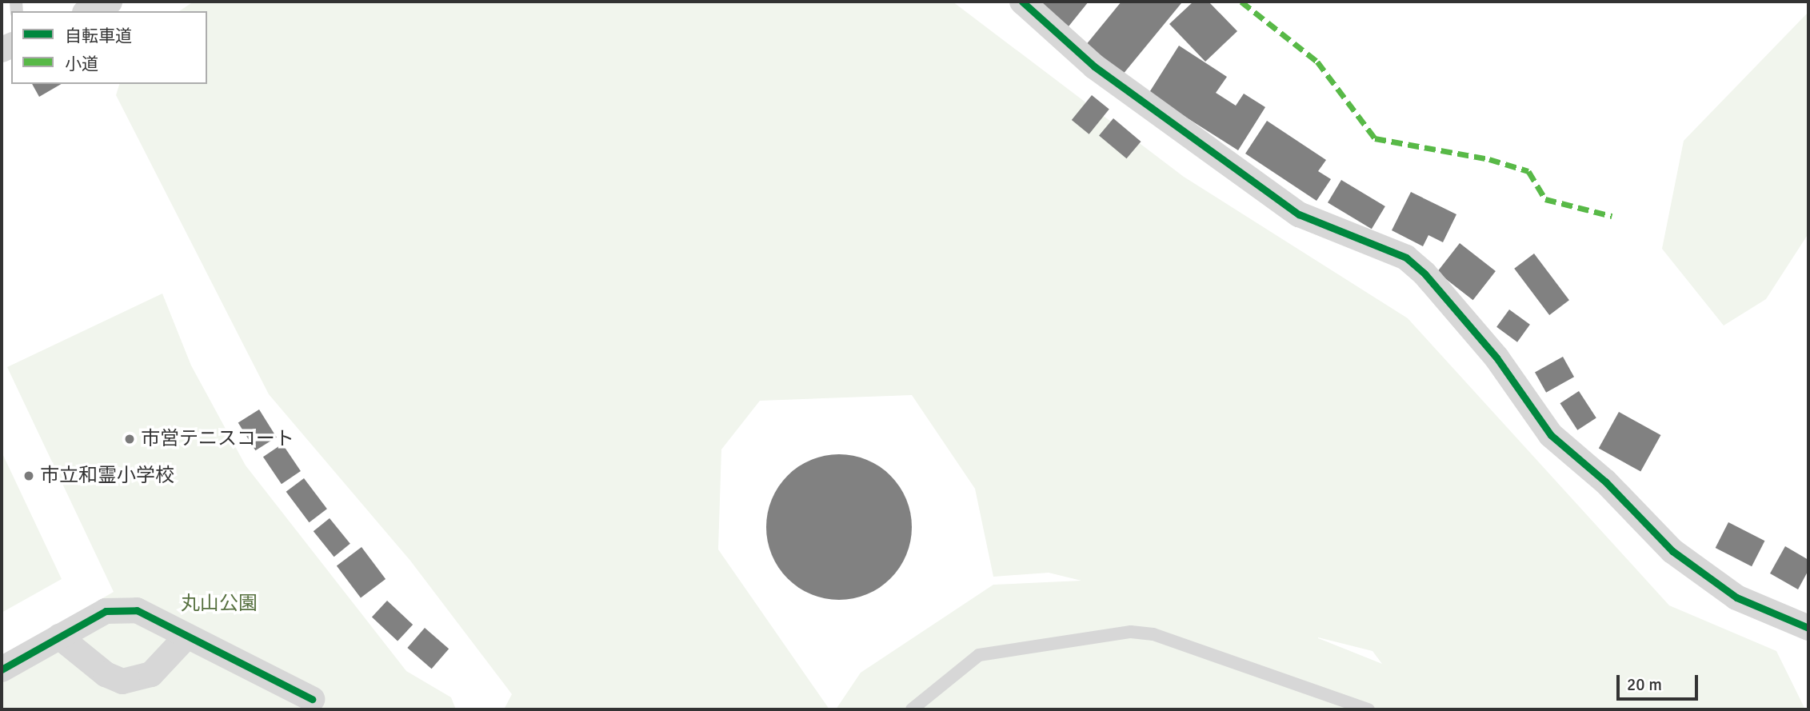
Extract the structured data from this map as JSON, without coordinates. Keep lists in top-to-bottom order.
{
  "parks": ["丸山公園"],
  "places": ["市営テニスコート", "市立和霊小学校"],
  "legend": ["自転車道", "小道"],
  "scale_bar": "20 m"
}
